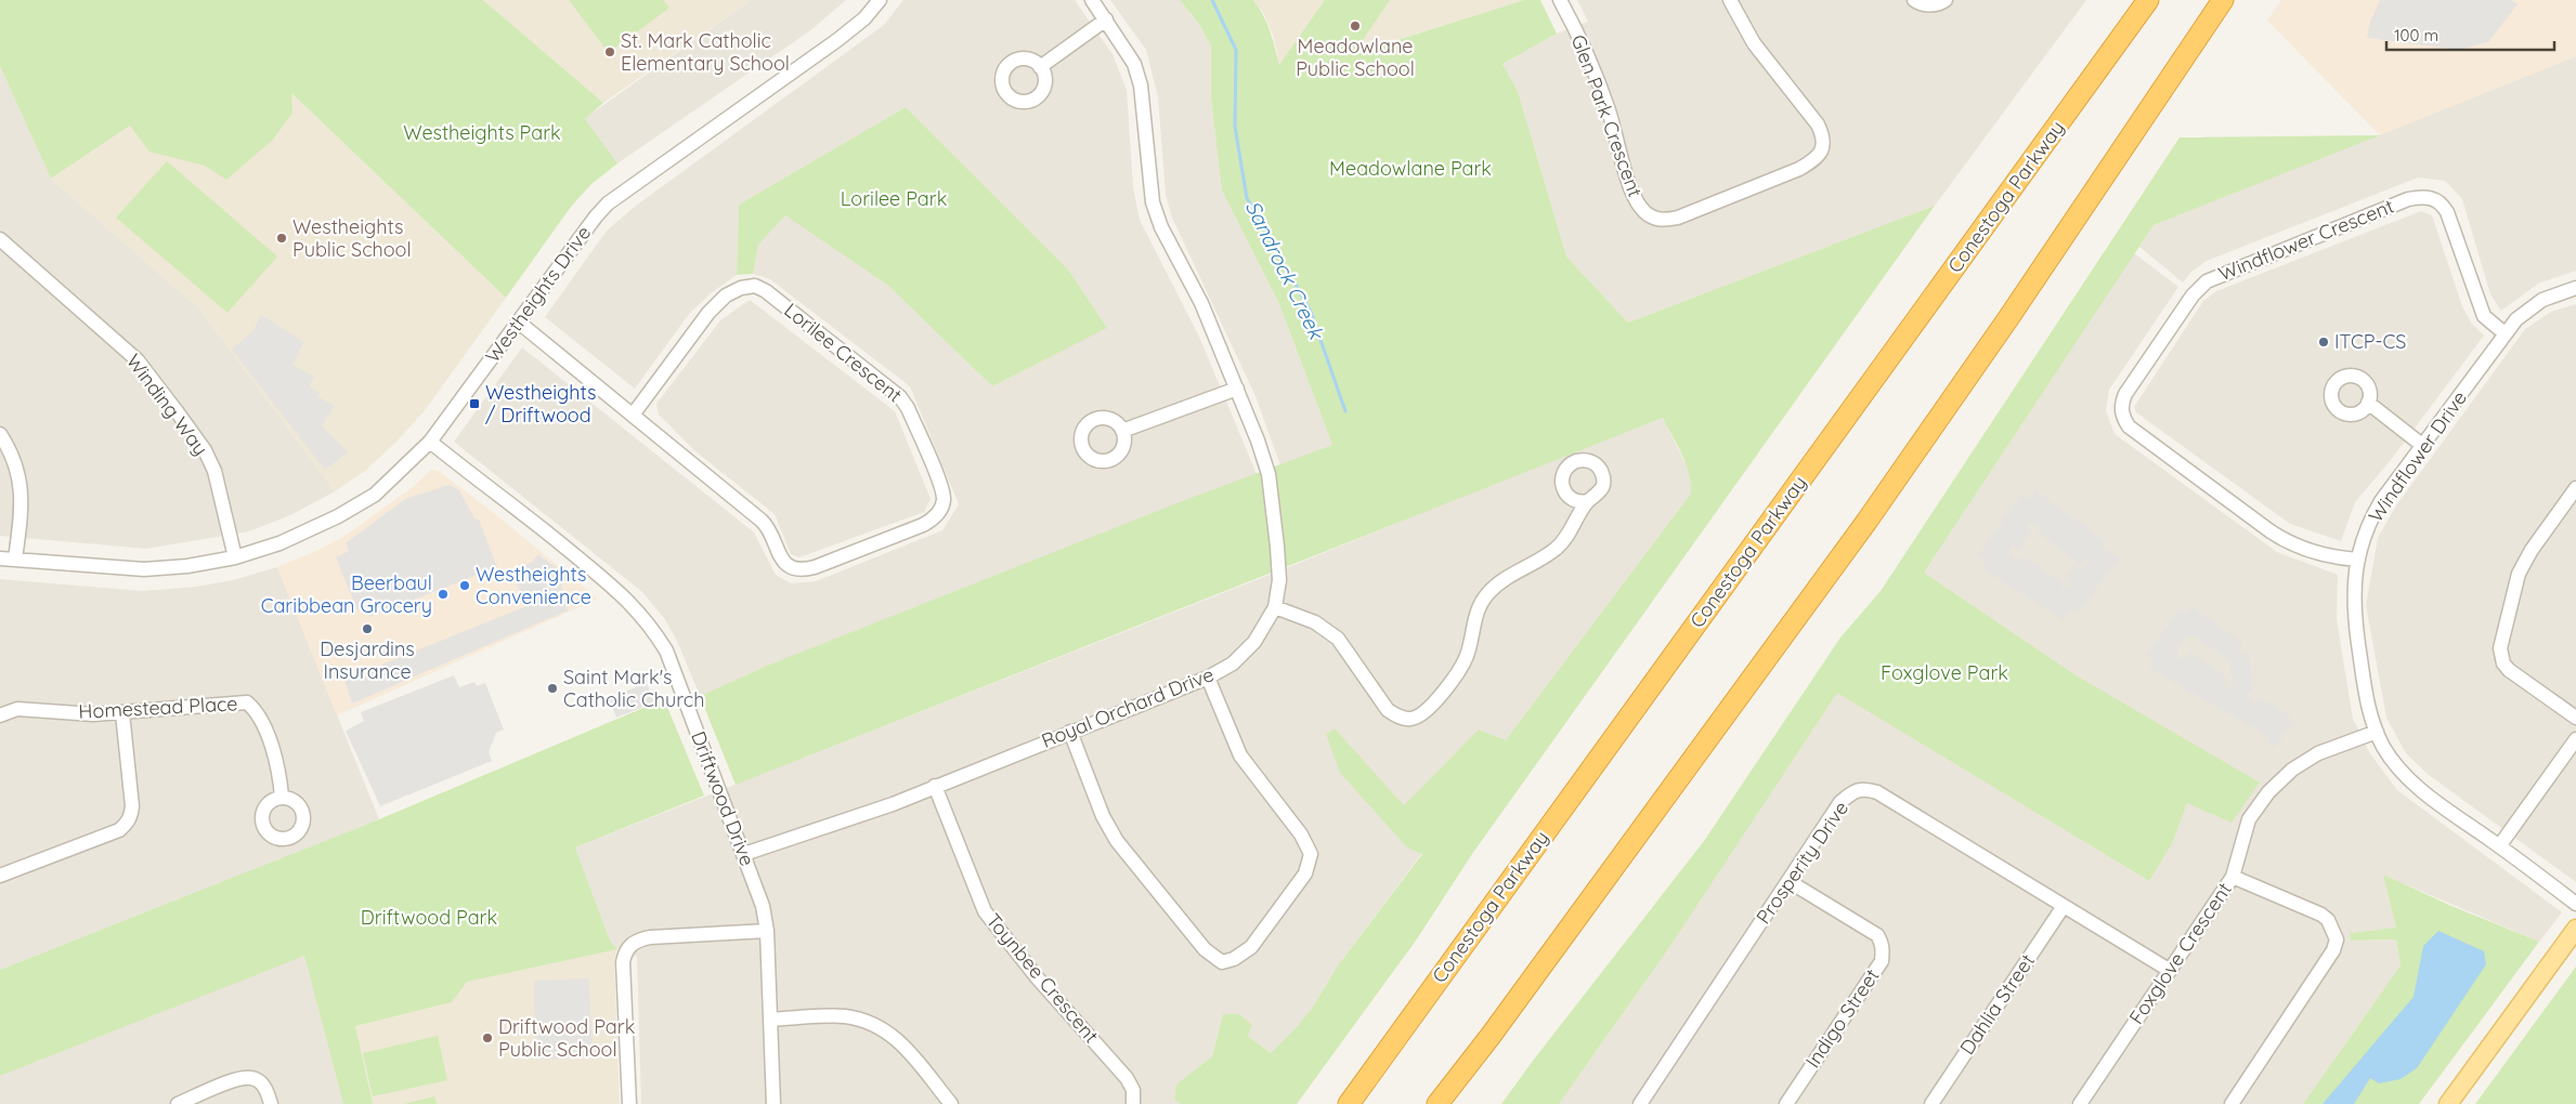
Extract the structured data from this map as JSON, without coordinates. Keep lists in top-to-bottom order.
{
  "streets": {
    "highway": ["Conestoga Parkway"],
    "street": [
      "Glen Park Crescent",
      "Windflower Crescent",
      "Westheights Drive",
      "Lorilee Crescent",
      "Winding Way",
      "Windflower Drive",
      "Homestead Place",
      "Royal Orchard Drive",
      "Driftwood Drive",
      "Prosperity Drive",
      "Foxglove Crescent",
      "Toynbee Crescent",
      "Dahlia Street",
      "Indigo Street"
    ]
  },
  "crossings": [
    ["Windflower Crescent", "Windflower Drive"],
    ["Westheights Drive", "Lorilee Crescent"],
    ["Westheights Drive", "Winding Way"],
    ["Westheights Drive", "Driftwood Drive"],
    ["Windflower Drive", "Foxglove Crescent"],
    ["Royal Orchard Drive", "Driftwood Drive"],
    ["Royal Orchard Drive", "Toynbee Crescent"],
    ["Prosperity Drive", "Foxglove Crescent"],
    ["Prosperity Drive", "Dahlia Street"],
    ["Prosperity Drive", "Indigo Street"]
  ],
  "water": ["Sandrock Creek"],
  "parks": [
    "Westheights Park",
    "Meadowlane Park",
    "Lorilee Park",
    "Foxglove Park",
    "Driftwood Park"
  ],
  "places": {
    "other": [
      "Meadowlane Public School",
      "St. Mark Catholic Elementary School",
      "Westheights Public School",
      "ITCP-CS",
      "Westheights Convenience",
      "Beerbaul Caribbean Grocery",
      "Desjardins Insurance",
      "Saint Mark's Catholic Church",
      "Driftwood Park Public School"
    ],
    "transit": ["Westheights / Driftwood"]
  },
  "scale_bar": "100 m"
}
